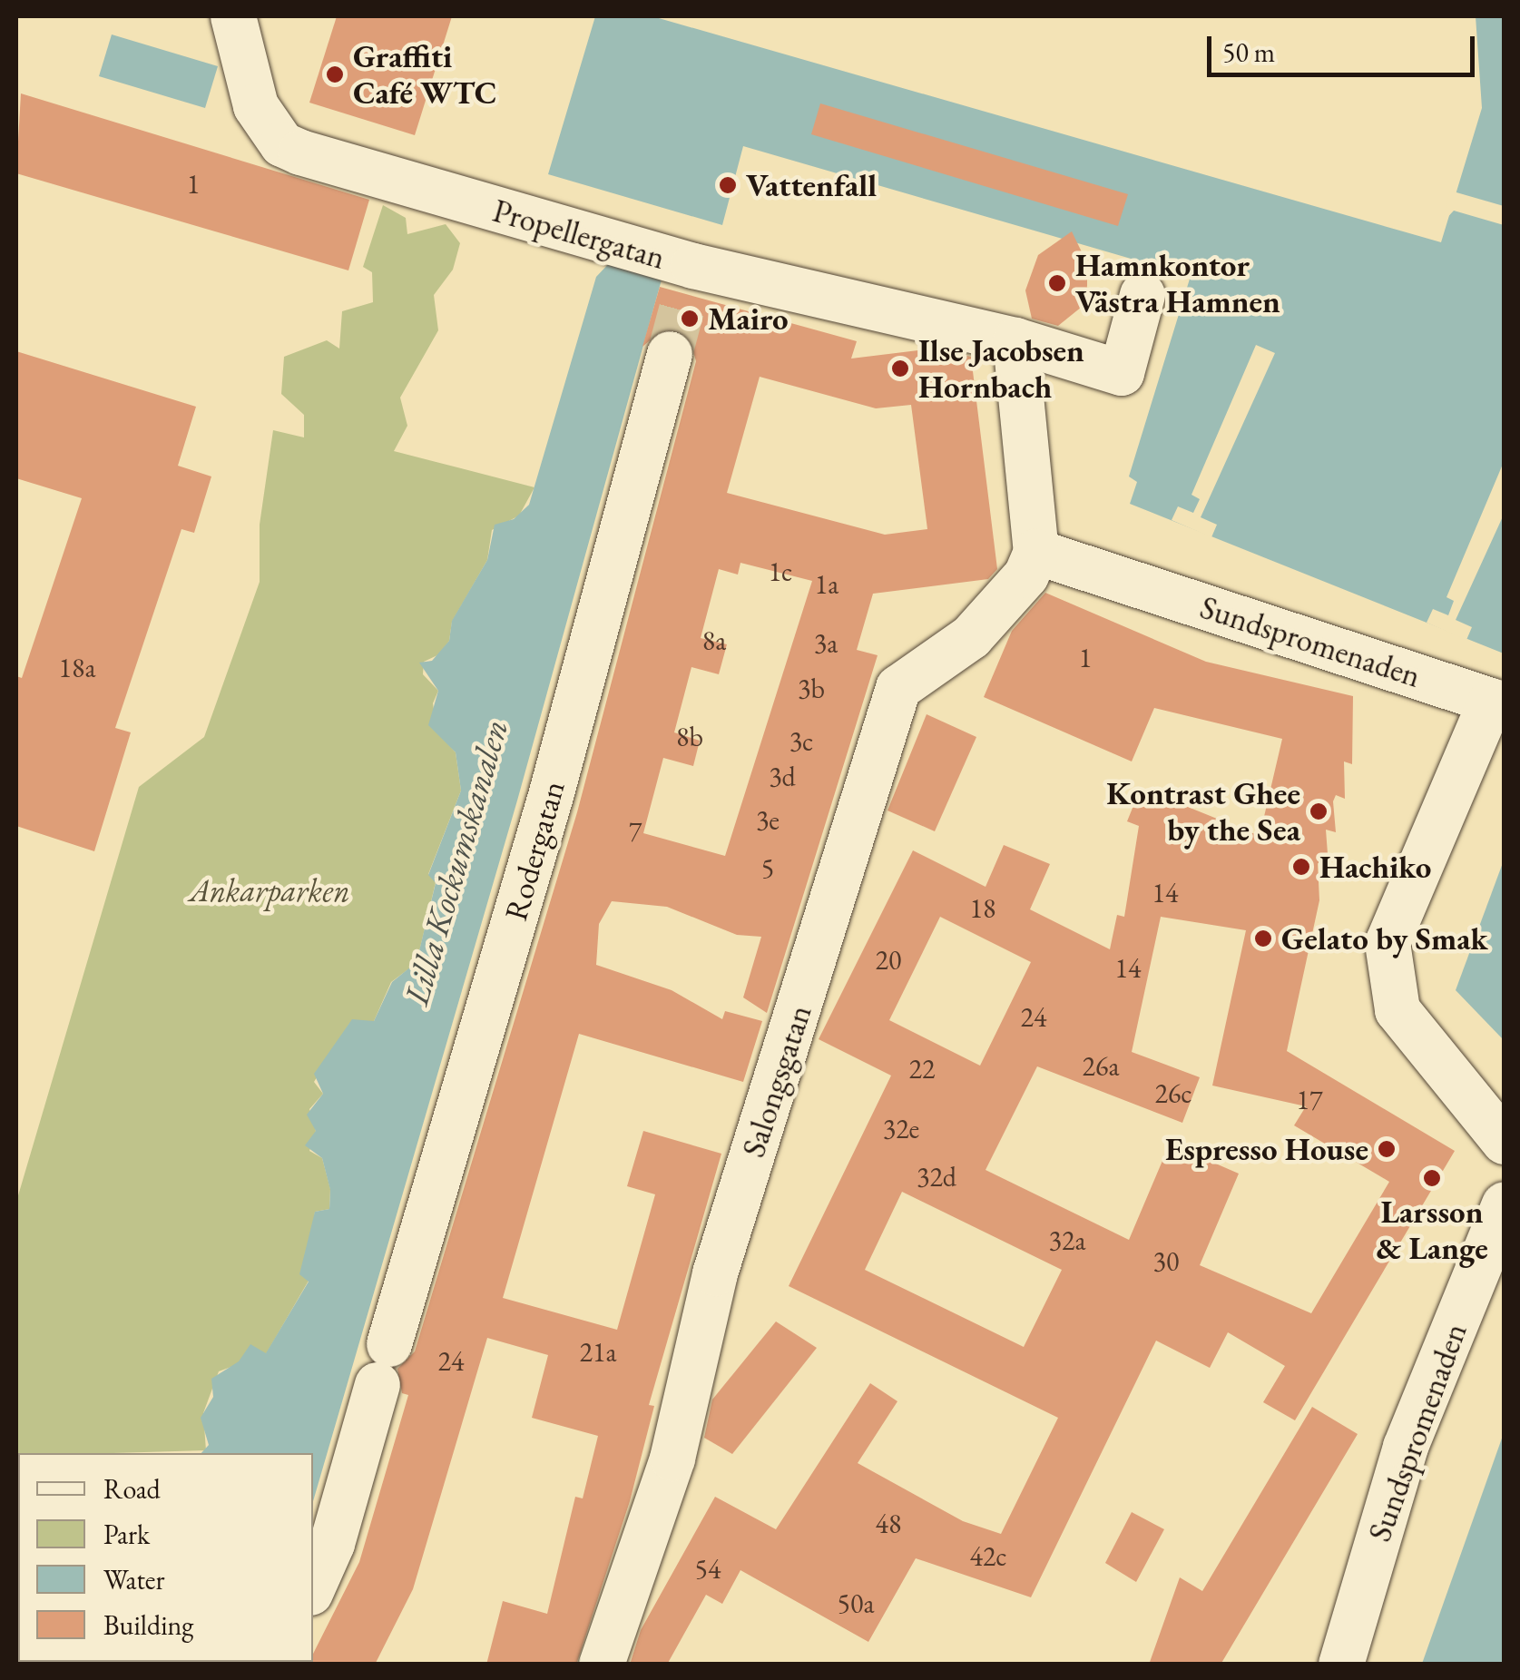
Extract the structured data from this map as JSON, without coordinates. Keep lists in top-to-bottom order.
{
  "streets": {
    "street": [
      "Propellergatan",
      "Sundspromenaden",
      "Rodergatan",
      "Salongsgatan"
    ]
  },
  "crossings": [
    ["Sundspromenaden", "Salongsgatan"]
  ],
  "water": ["Lilla Kockumskanalen"],
  "parks": ["Ankarparken"],
  "places": [
    "Graffiti Café WTC",
    "Vattenfall",
    "Hamnkontor Västra Hamnen",
    "Mairo",
    "Ilse Jacobsen Hornbach",
    "Kontrast Ghee by the Sea",
    "Hachiko",
    "Gelato by Smak",
    "Espresso House",
    "Larsson & Lange"
  ],
  "house_numbers": [
    "1",
    "1c",
    "1a",
    "8a",
    "3a",
    "1",
    "18a",
    "3b",
    "8b",
    "3c",
    "3d",
    "3e",
    "7",
    "5",
    "14",
    "18",
    "20",
    "14",
    "24",
    "26a",
    "22",
    "26c",
    "17",
    "32e",
    "32d",
    "32a",
    "30",
    "21a",
    "24",
    "48",
    "42c",
    "54",
    "50a"
  ],
  "legend": [
    "Road",
    "Park",
    "Water",
    "Building"
  ],
  "scale_bar": "50 m"
}
